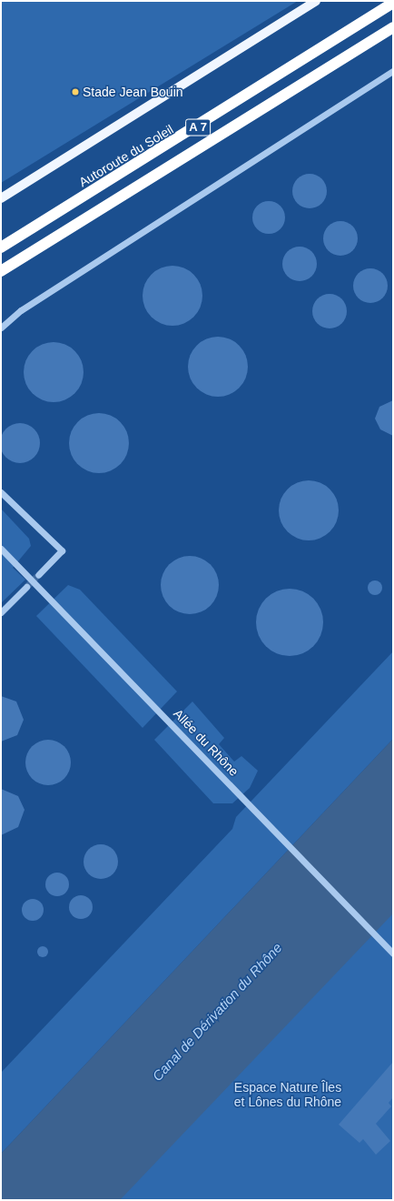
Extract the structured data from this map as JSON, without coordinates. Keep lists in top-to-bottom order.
{
  "streets": {
    "highway": ["A 7", "Autoroute du Soleil"],
    "street": ["Allée du Rhône"]
  },
  "water": ["Canal de Dérivation du Rhône"],
  "parks": ["Espace Nature Îles et Lônes du Rhône"],
  "places": ["Stade Jean Bouin"]
}
